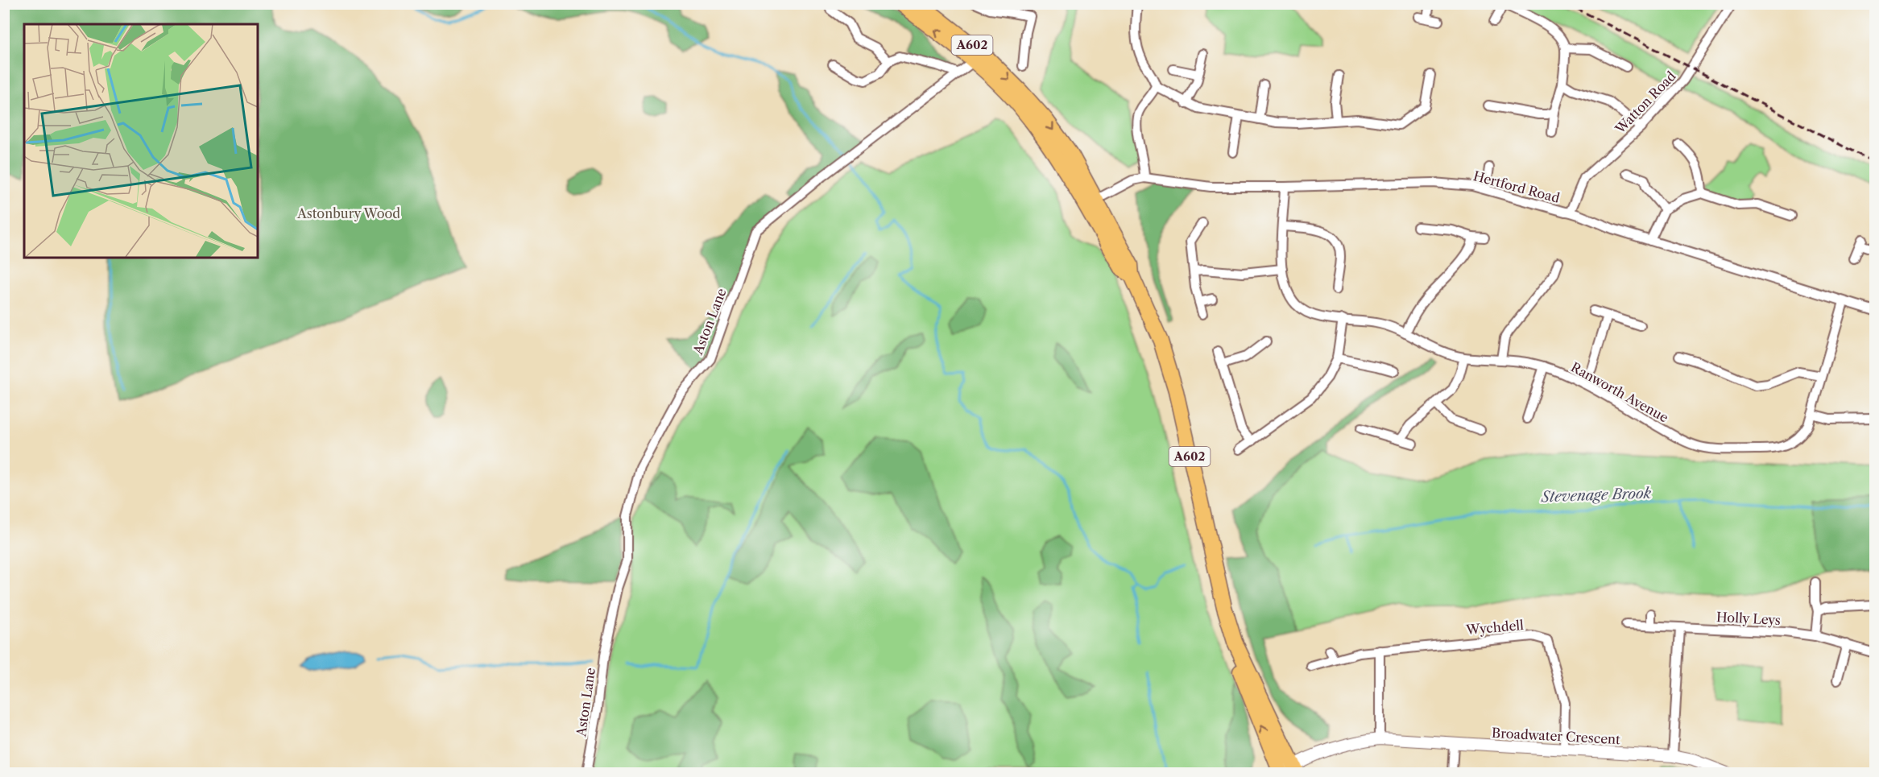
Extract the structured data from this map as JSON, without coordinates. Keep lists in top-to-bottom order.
{
  "streets": {
    "highway": ["A602"],
    "street": [
      "Watton Road",
      "Hertford Road",
      "Aston Lane",
      "Ranworth Avenue",
      "Holly Leys",
      "Wychdell",
      "Broadwater Crescent"
    ]
  },
  "crossings": [
    ["A602", "Hertford Road"],
    ["A602", "Aston Lane"],
    ["A602", "Broadwater Crescent"],
    ["Watton Road", "Hertford Road"],
    ["Hertford Road", "Ranworth Avenue"],
    ["Wychdell", "Broadwater Crescent"]
  ],
  "water": ["Stevenage Brook"],
  "parks": ["Astonbury Wood"]
}
